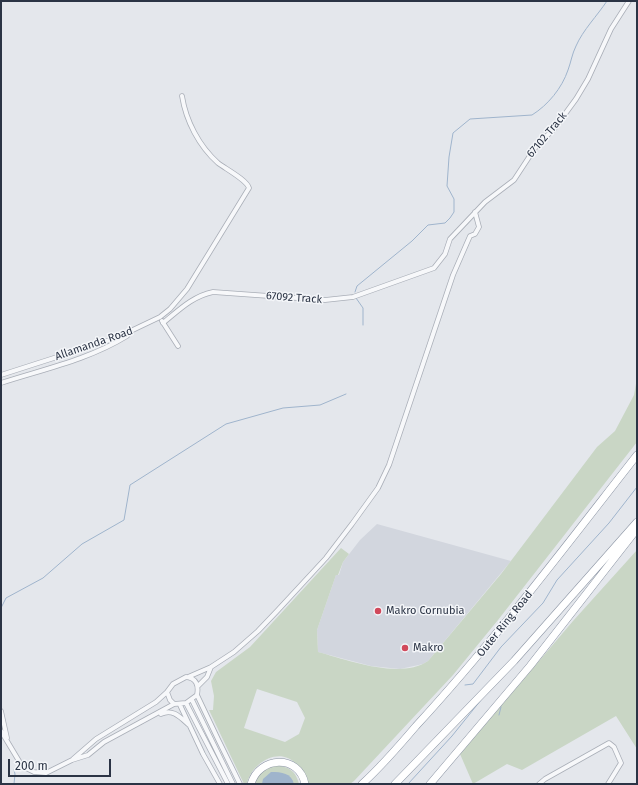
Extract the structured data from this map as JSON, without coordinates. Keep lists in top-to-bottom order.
{
  "streets": {
    "highway": ["Outer Ring Road"],
    "street": ["67102 Track", "67092 Track", "Allamanda Road"]
  },
  "crossings": [
    ["67102 Track", "67092 Track"]
  ],
  "places": ["Makro Cornubia", "Makro"],
  "scale_bar": "200 m"
}
